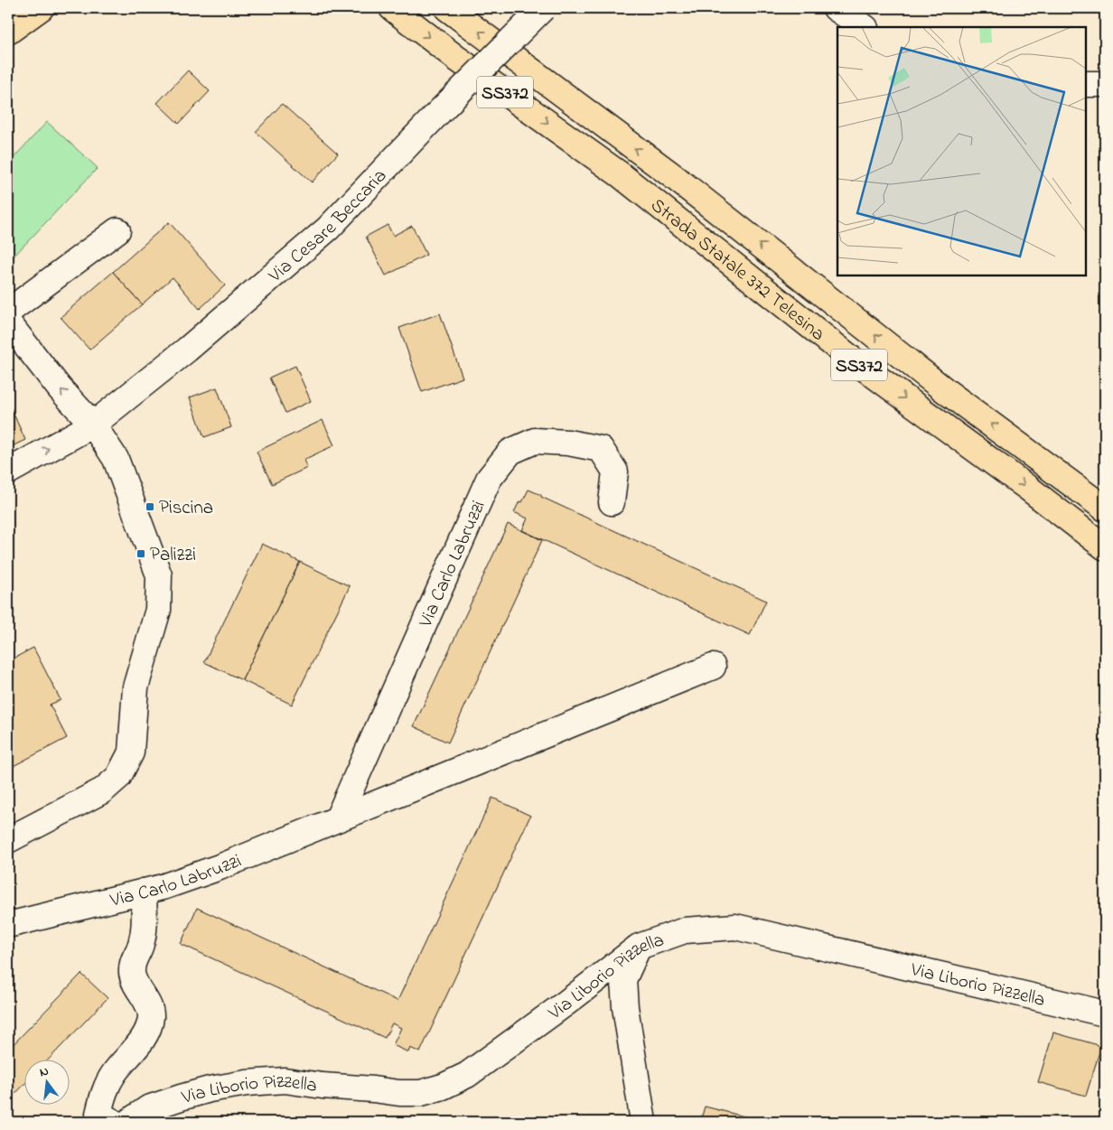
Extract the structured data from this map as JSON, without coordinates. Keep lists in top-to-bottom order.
{
  "streets": {
    "highway": ["SS372", "Strada Statale 372 Telesina"],
    "street": ["Via Cesare Beccaria", "Via Carlo Labruzzi", "Via Liborio Pizzella"]
  },
  "places": {
    "transit": ["Piscina", "Palizzi"]
  },
  "north": "top"
}
